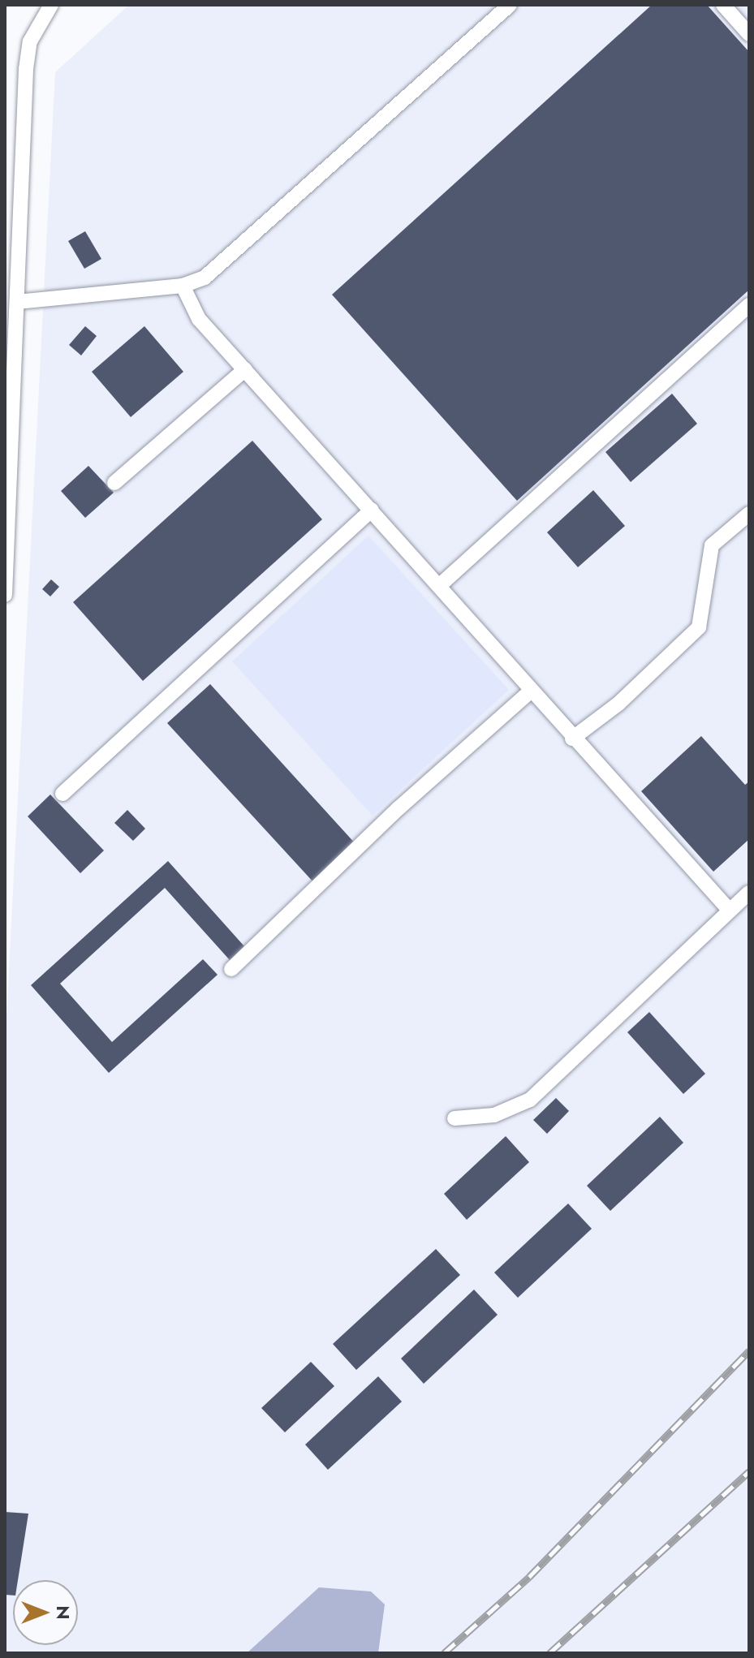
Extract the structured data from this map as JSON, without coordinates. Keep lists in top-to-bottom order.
{
  "north": "right"
}
